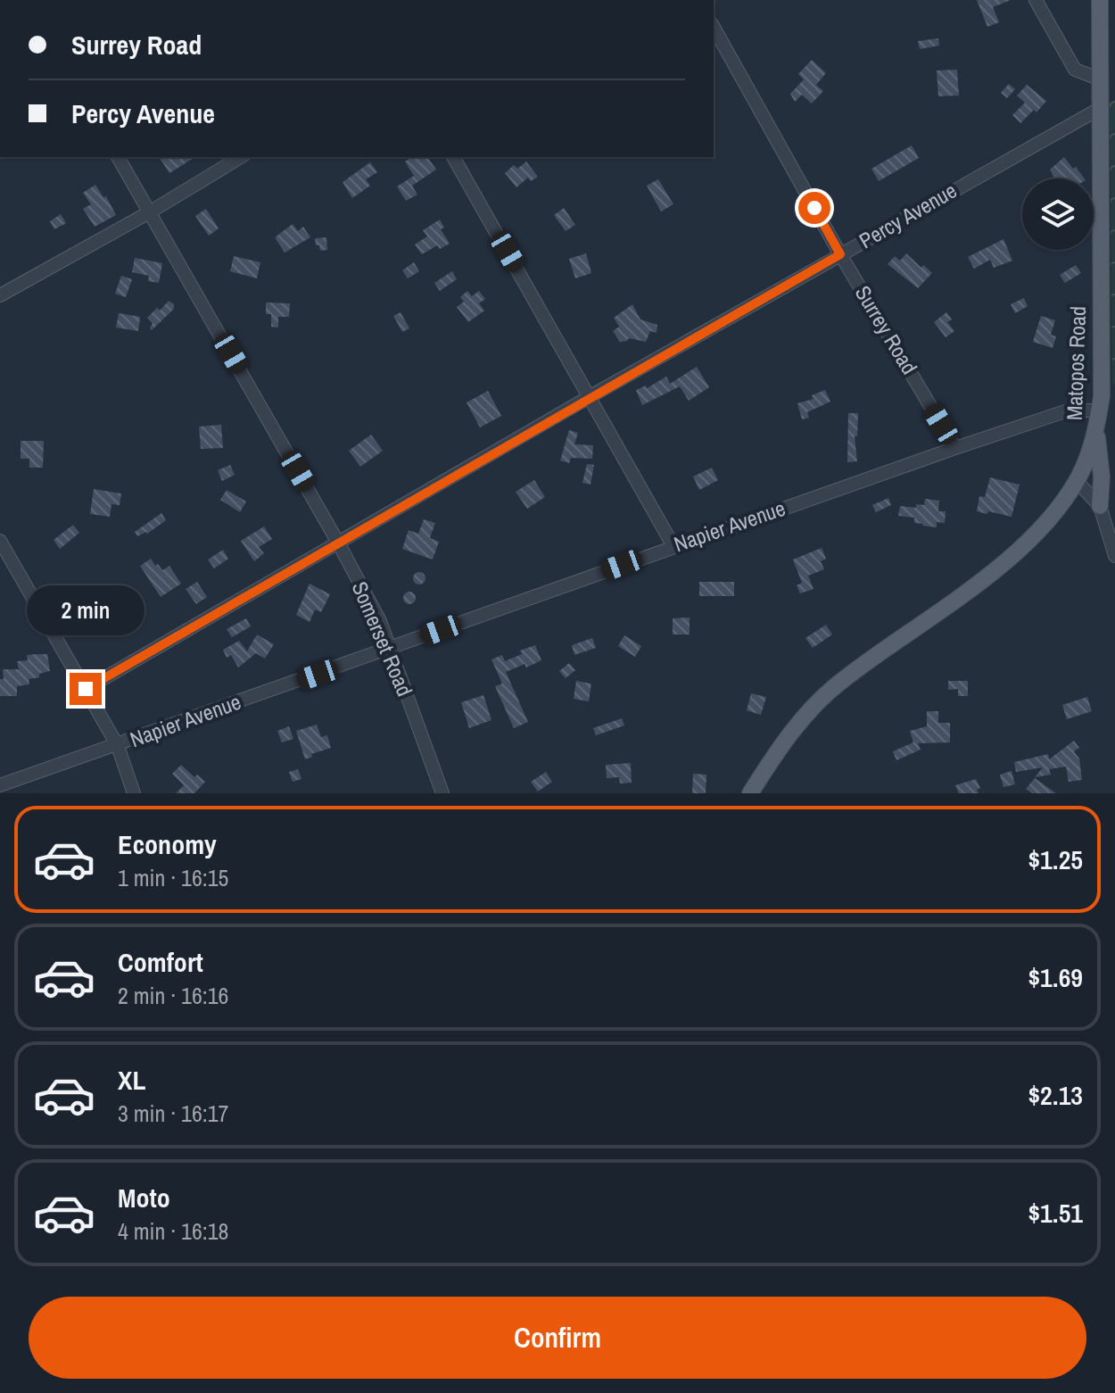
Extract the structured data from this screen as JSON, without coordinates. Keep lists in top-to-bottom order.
{
  "streets": {
    "main road": ["Matopos Road"],
    "street": [
      "Percy Avenue",
      "Surrey Road",
      "Napier Avenue",
      "Somerset Road"
    ]
  },
  "crossings": [
    ["Percy Avenue", "Surrey Road"],
    ["Percy Avenue", "Matopos Road"],
    ["Percy Avenue", "Somerset Road"],
    ["Surrey Road", "Napier Avenue"],
    ["Matopos Road", "Napier Avenue"],
    ["Napier Avenue", "Somerset Road"]
  ],
  "page": {
    "banner": ["Surrey Road", "Percy Avenue"],
    "bubble": "2 min",
    "list": [
      {
        "name": "Economy",
        "note": "1 min · 16:15",
        "value": "$1.25"
      },
      {
        "name": "Comfort",
        "note": "2 min · 16:16",
        "value": "$1.69"
      },
      {
        "name": "XL",
        "note": "3 min · 16:17",
        "value": "$2.13"
      },
      {
        "name": "Moto",
        "note": "4 min · 16:18",
        "value": "$1.51"
      }
    ],
    "buttons": "Confirm"
  }
}
